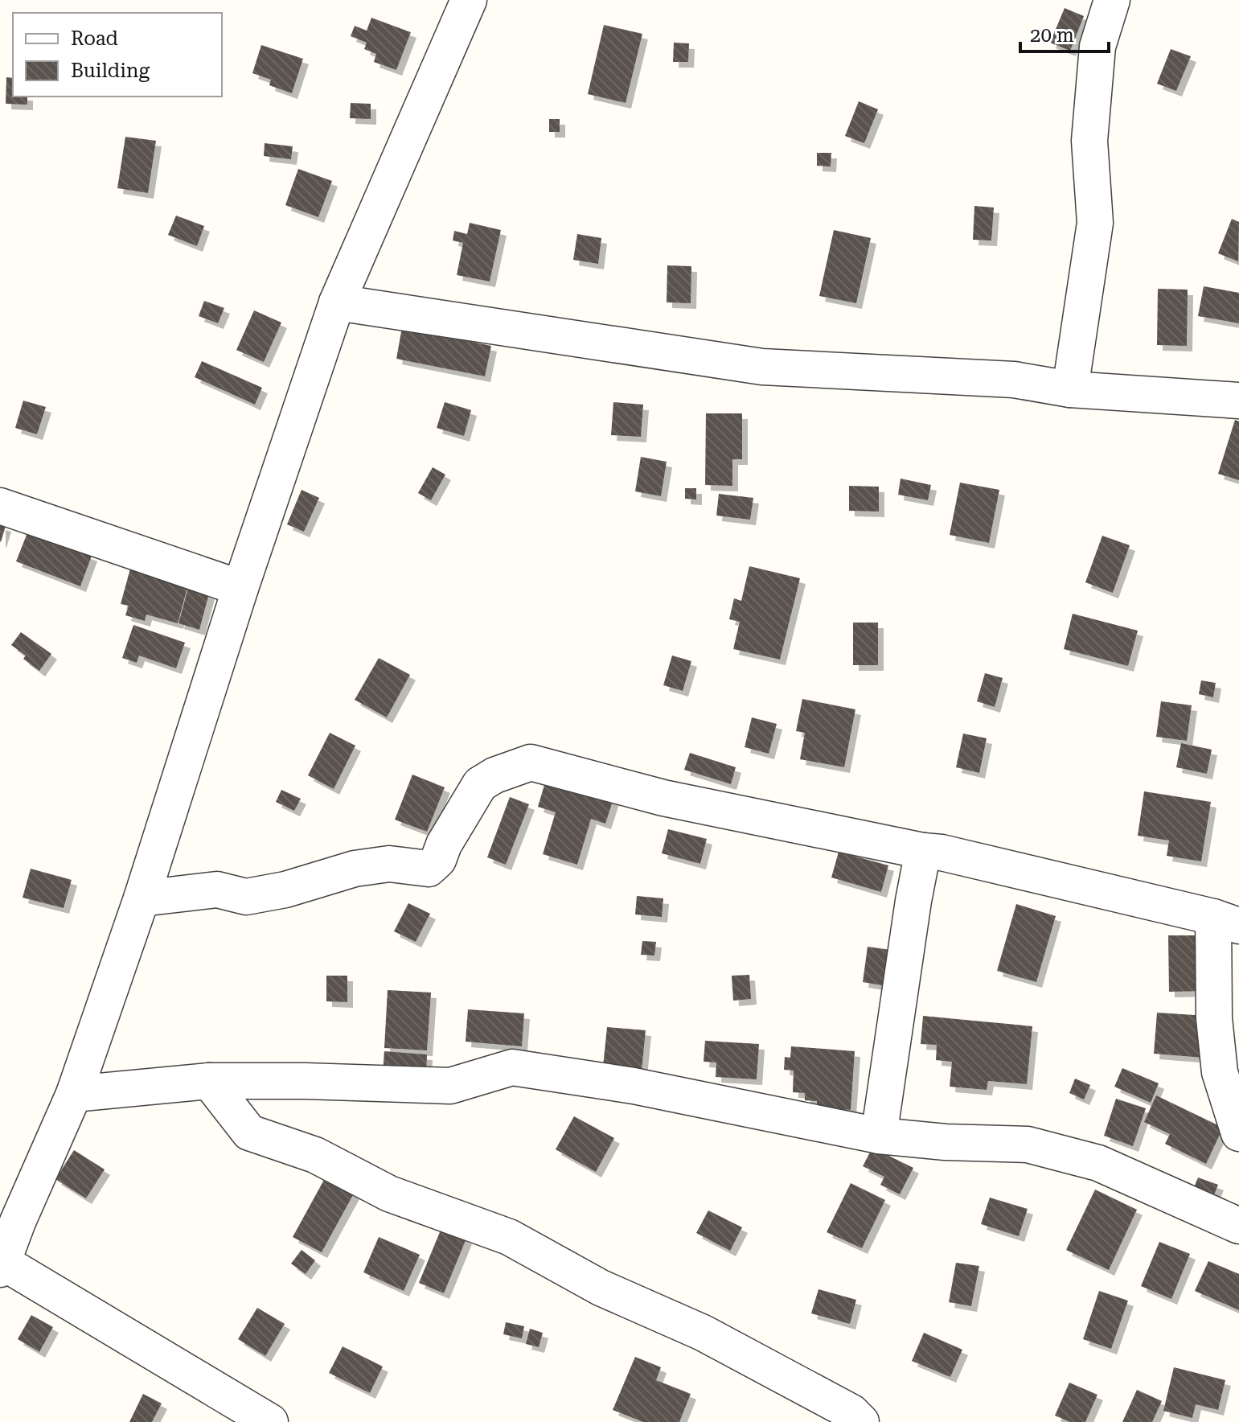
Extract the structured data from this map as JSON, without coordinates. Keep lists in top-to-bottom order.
{
  "legend": ["Road", "Building"],
  "scale_bar": "20 m"
}
